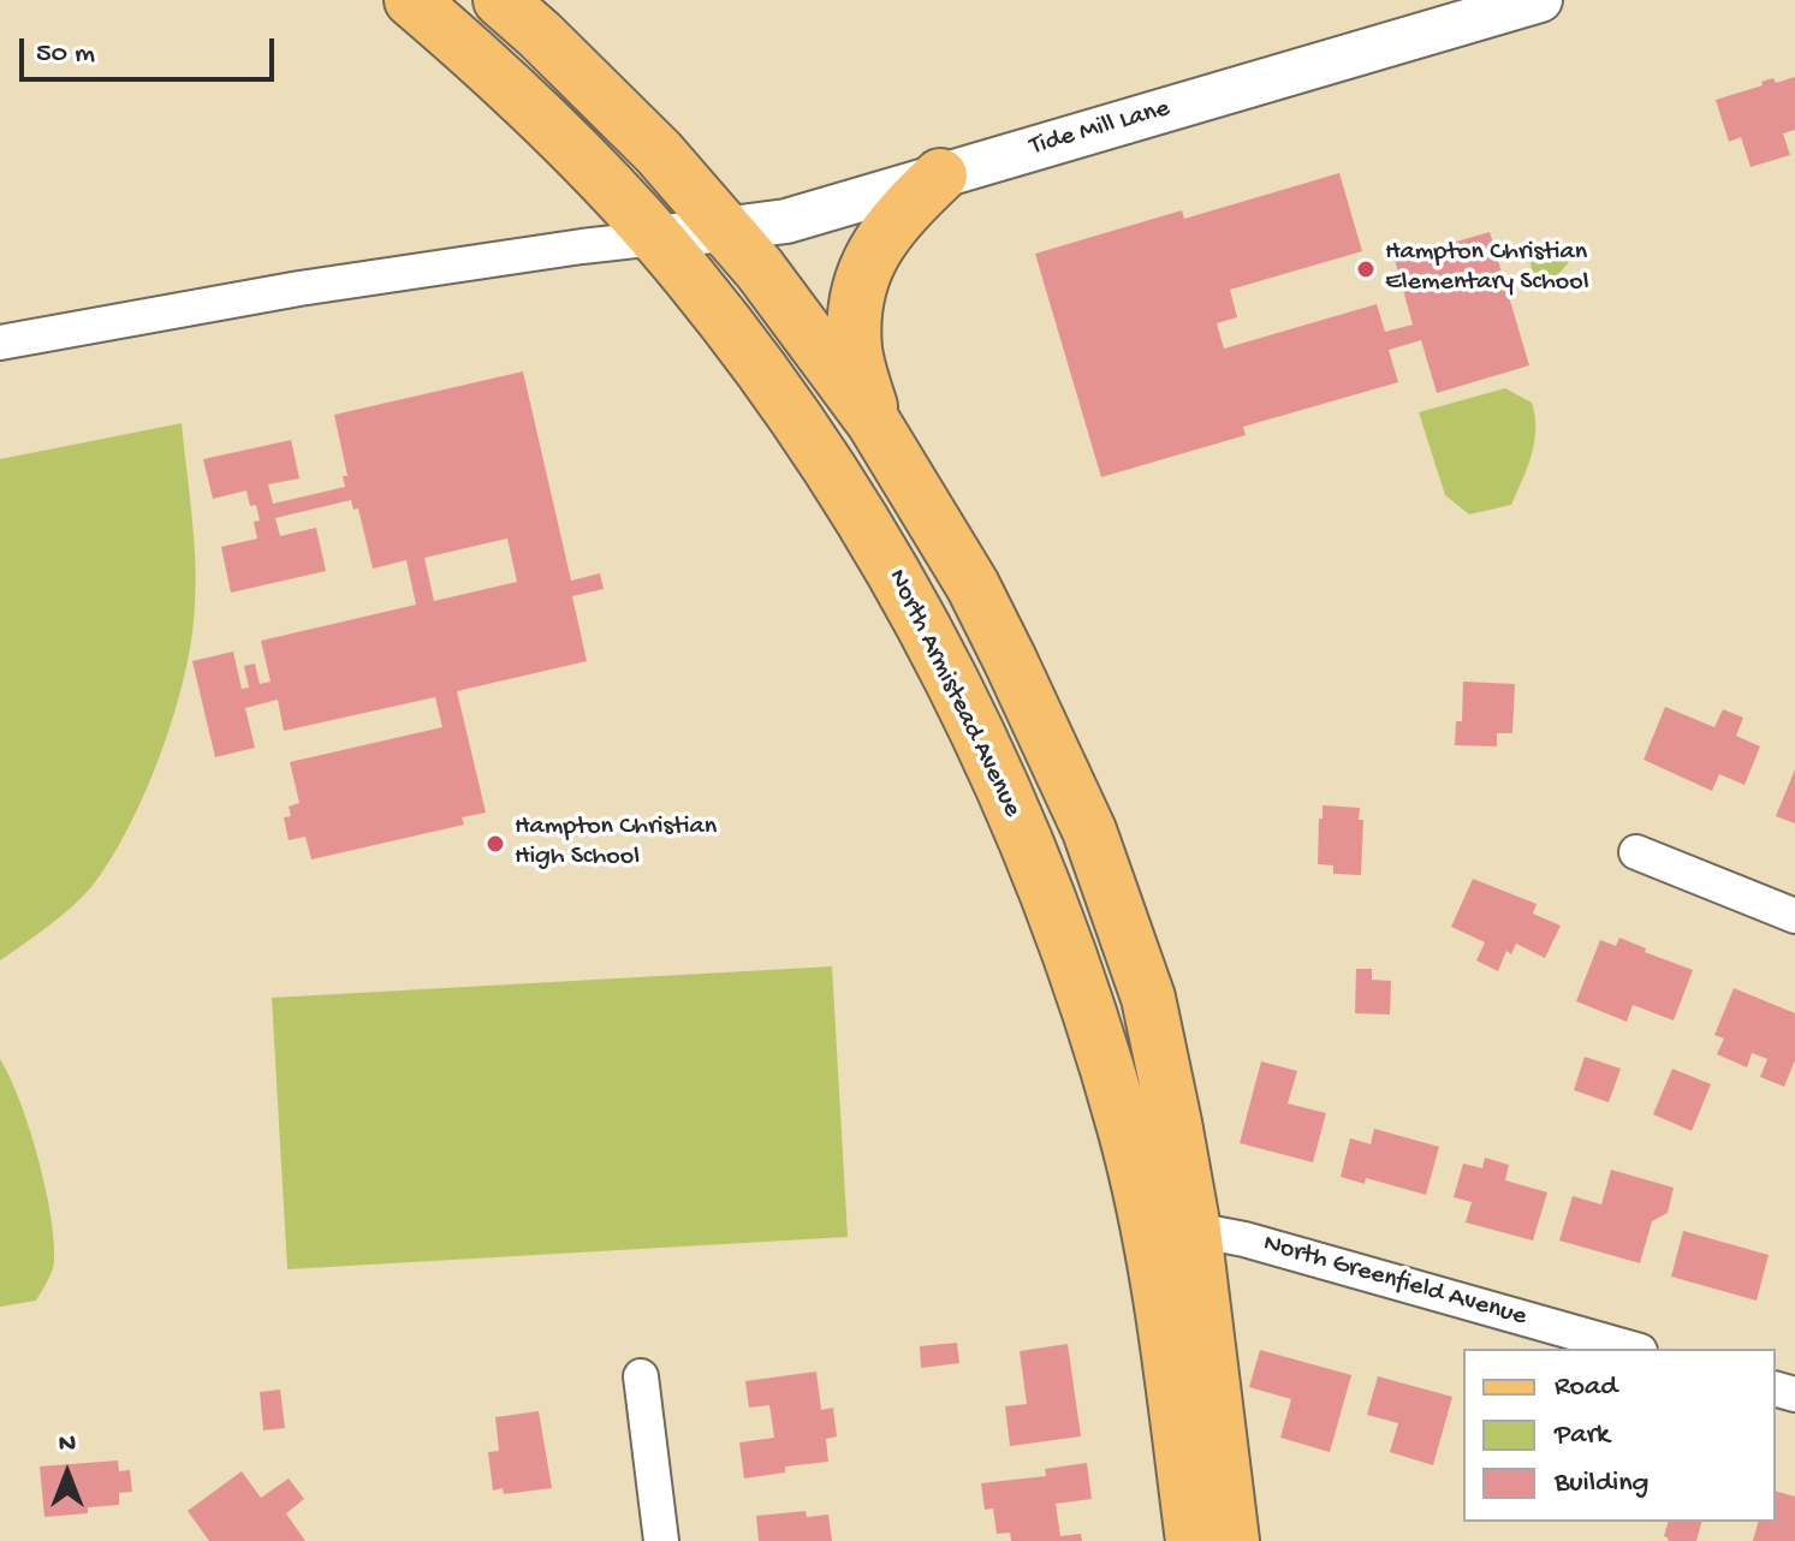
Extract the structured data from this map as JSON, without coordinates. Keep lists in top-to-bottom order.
{
  "streets": {
    "main road": ["North Armistead Avenue"],
    "street": ["Tide Mill Lane", "North Greenfield Avenue"]
  },
  "crossings": [
    ["Tide Mill Lane", "North Armistead Avenue"],
    ["North Armistead Avenue", "North Greenfield Avenue"]
  ],
  "places": ["Hampton Christian Elementary School", "Hampton Christian High School"],
  "legend": ["Road", "Park", "Building"],
  "scale_bar": "50 m",
  "north": "top"
}
